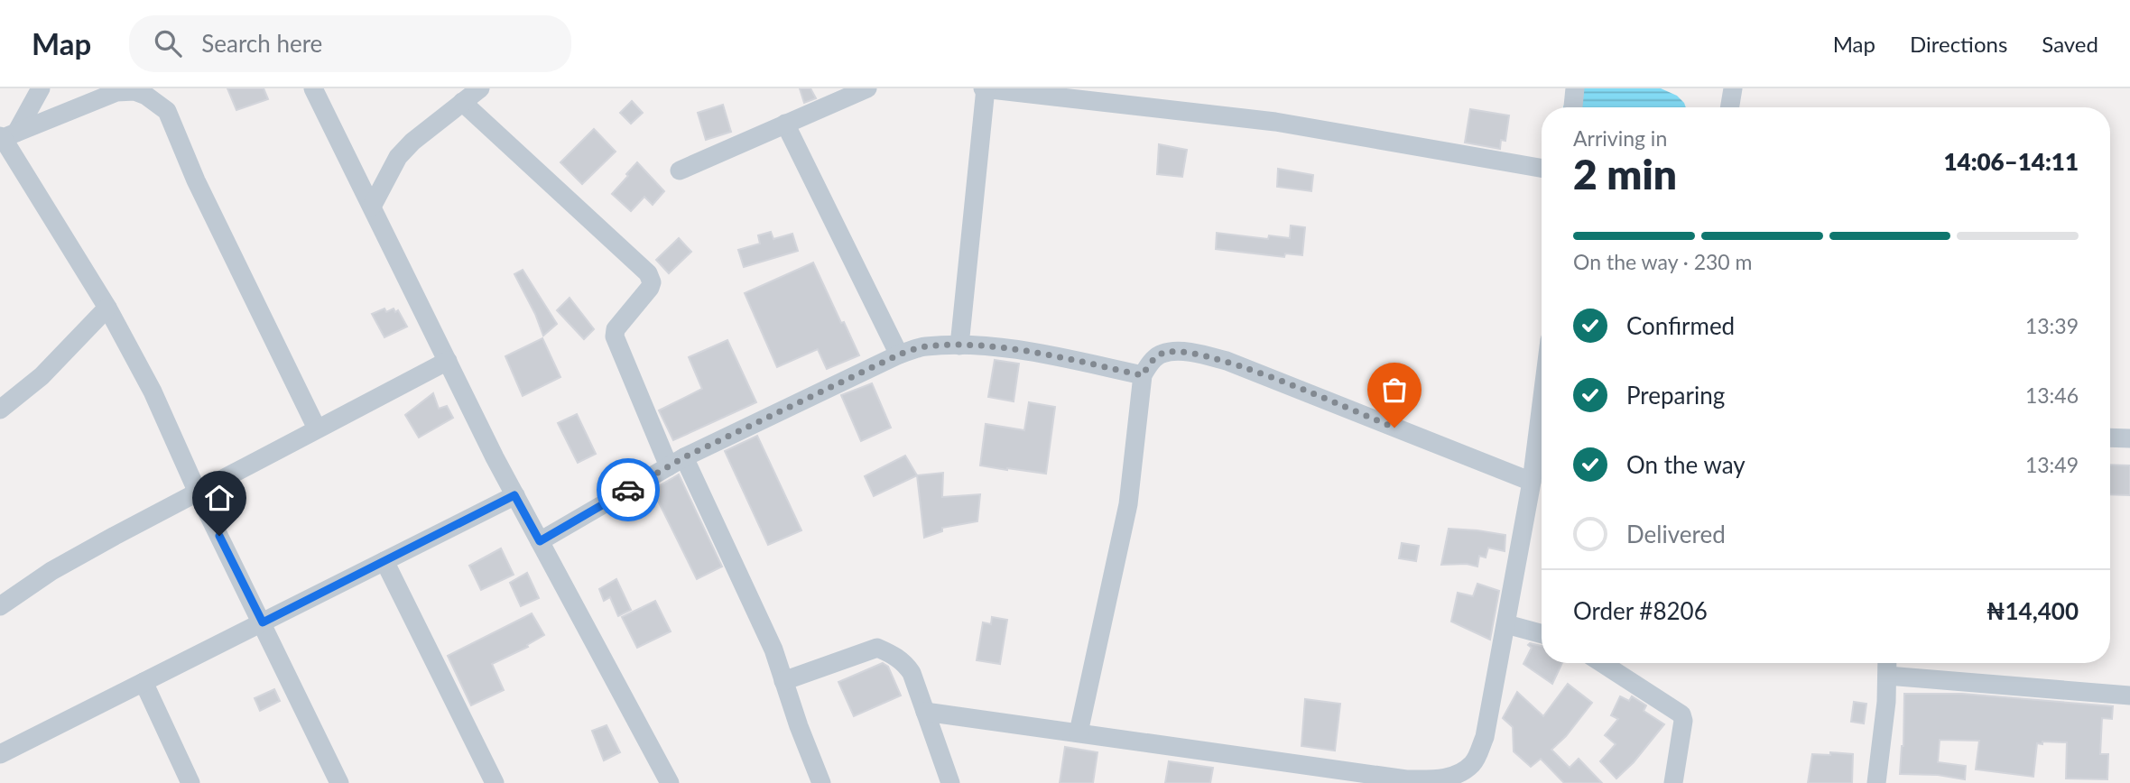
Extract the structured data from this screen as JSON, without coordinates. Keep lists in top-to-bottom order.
{
  "page": {
    "header": "Map",
    "search": "Search here",
    "nav": ["Map", "Directions", "Saved"],
    "heading": ["2 min", "Arriving in", "14:06–14:11"],
    "panel": ["Order #8206", "₦14,400"],
    "bar": "On the way · 230 m",
    "list": [
      ["Confirmed", "13:39"],
      ["Preparing", "13:46"],
      ["On the way", "13:49"],
      "Delivered"
    ]
  }
}
